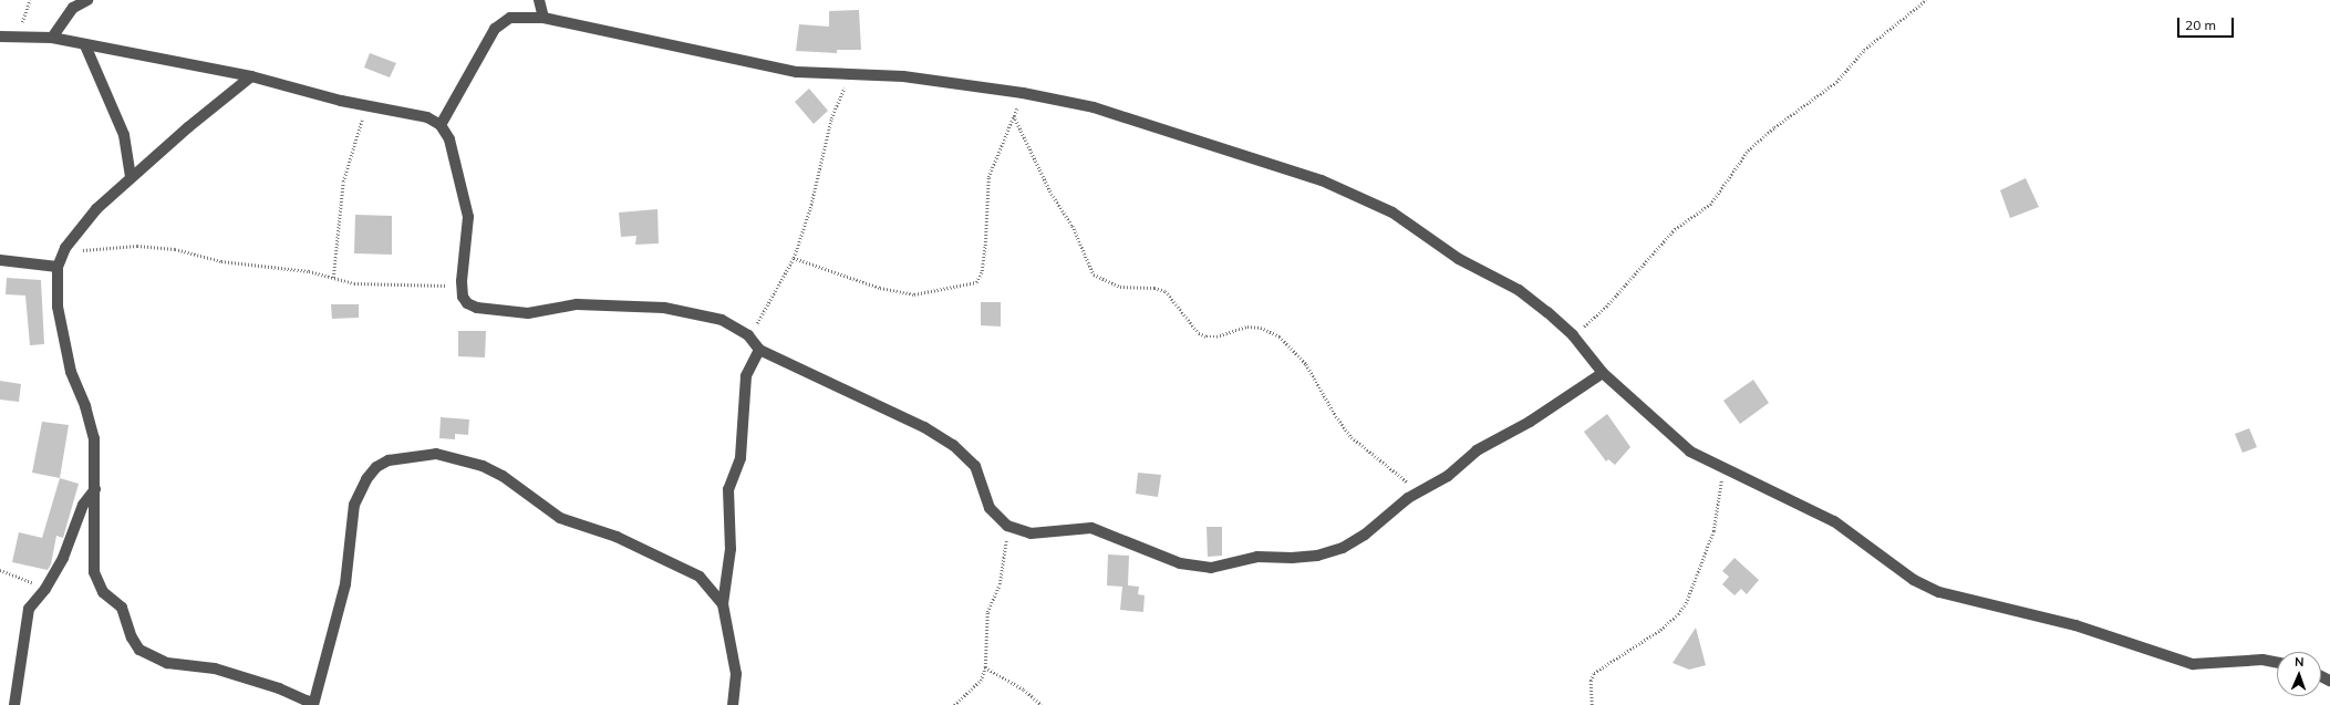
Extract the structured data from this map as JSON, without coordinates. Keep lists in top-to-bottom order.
{
  "scale_bar": "20 m",
  "north": "top"
}
